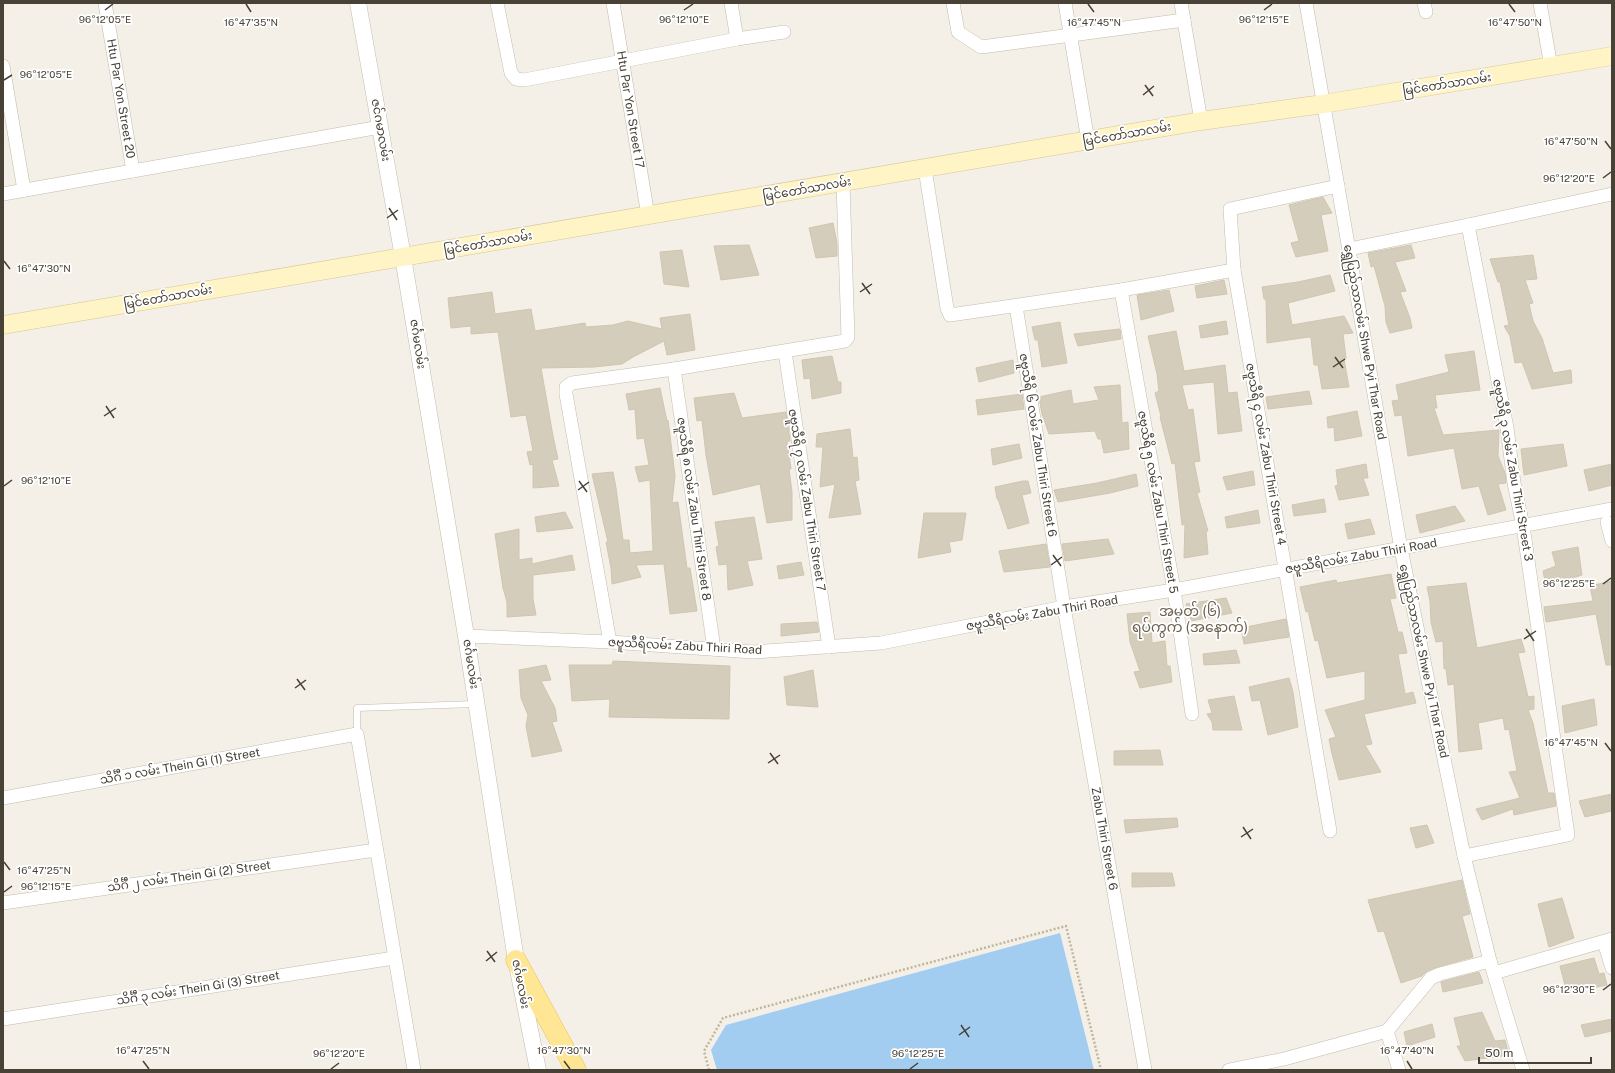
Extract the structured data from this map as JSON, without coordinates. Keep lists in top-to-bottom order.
{
  "streets": {
    "main road": ["မြင်တော်သာလမ်း"],
    "street": [
      "Htu Par Yon Street 20",
      "Htu Par Yon Street 17",
      "ဇင်ဂမာလမ်း",
      "ရွှေပြည်သာလမ်း Shwe Pyi Thar Road",
      "ဇင်္ဂမလမ်း",
      "ဇဗူသီရိ ၆ လမ်း Zabu Thiri Street 6",
      "ဇဗူသီရိ ၄ လမ်း Zabu Thiri Street 4",
      "ဇဗူသီရိ ၃ လမ်း Zabu Thiri Street 3",
      "ဇဗူသီရိ ၇ လမ်း Zabu Thiri Street 7",
      "ဇဗူသီရိ ၅ လမ်း Zabu Thiri Street 5",
      "ဇဗူသီရိ ၈ လမ်း Zabu Thiri Street 8",
      "ဇဗူသီရိလမ်း Zabu Thiri Road",
      "သိင်္ဂီ ၁ လမ်း Thein Gi (1) Street",
      "Zabu Thiri Street 6",
      "သိင်္ဂီ ၂ လမ်း Thein Gi (2) Street",
      "သိင်္ဂီ ၃ လမ်း Thein Gi (3) Street"
    ]
  },
  "crossings": [
    ["မြင်တော်သာလမ်း", "Htu Par Yon Street 17"],
    ["မြင်တော်သာလမ်း", "ဇင်ဂမာလမ်း"],
    ["မြင်တော်သာလမ်း", "ရွှေပြည်သာလမ်း Shwe Pyi Thar Road"],
    ["မြင်တော်သာလမ်း", "ဇင်္ဂမလမ်း"],
    ["ဇင်ဂမာလမ်း", "ဇင်္ဂမလမ်း"],
    ["ရွှေပြည်သာလမ်း Shwe Pyi Thar Road", "ဇဗူသီရိ ၄ လမ်း Zabu Thiri Street 4"],
    ["ရွှေပြည်သာလမ်း Shwe Pyi Thar Road", "ဇဗူသီရိ ၃ လမ်း Zabu Thiri Street 3"],
    ["ရွှေပြည်သာလမ်း Shwe Pyi Thar Road", "ဇဗူသီရိလမ်း Zabu Thiri Road"],
    ["ဇင်္ဂမလမ်း", "ဇဗူသီရိလမ်း Zabu Thiri Road"],
    ["ဇဗူသီရိ ၆ လမ်း Zabu Thiri Street 6", "ဇဗူသီရိလမ်း Zabu Thiri Road"],
    ["ဇဗူသီရိ ၆ လမ်း Zabu Thiri Street 6", "Zabu Thiri Street 6"],
    ["ဇဗူသီရိ ၄ လမ်း Zabu Thiri Street 4", "ဇဗူသီရိလမ်း Zabu Thiri Road"],
    ["ဇဗူသီရိ ၃ လမ်း Zabu Thiri Street 3", "ဇဗူသီရိလမ်း Zabu Thiri Road"],
    ["ဇဗူသီရိ ၇ လမ်း Zabu Thiri Street 7", "ဇဗူသီရိလမ်း Zabu Thiri Road"],
    ["ဇဗူသီရိ ၅ လမ်း Zabu Thiri Street 5", "ဇဗူသီရိလမ်း Zabu Thiri Road"],
    ["ဇဗူသီရိ ၈ လမ်း Zabu Thiri Street 8", "ဇဗူသီရိလမ်း Zabu Thiri Road"],
    ["ဇဗူသီရိလမ်း Zabu Thiri Road", "Zabu Thiri Street 6"]
  ],
  "districts": ["အမှတ် (၆) ရပ်ကွက် (အနောက်)"],
  "scale_bar": "50 m",
  "coordinates": [
    "96°12'05\"E",
    "96°12'10\"E",
    "96°12'15\"E",
    "16°47'35\"N",
    "16°47'45\"N",
    "16°47'50\"N",
    "96°12'20\"E",
    "16°47'30\"N",
    "96°12'25\"E",
    "16°47'25\"N",
    "96°12'30\"E",
    "16°47'40\"N"
  ]
}
